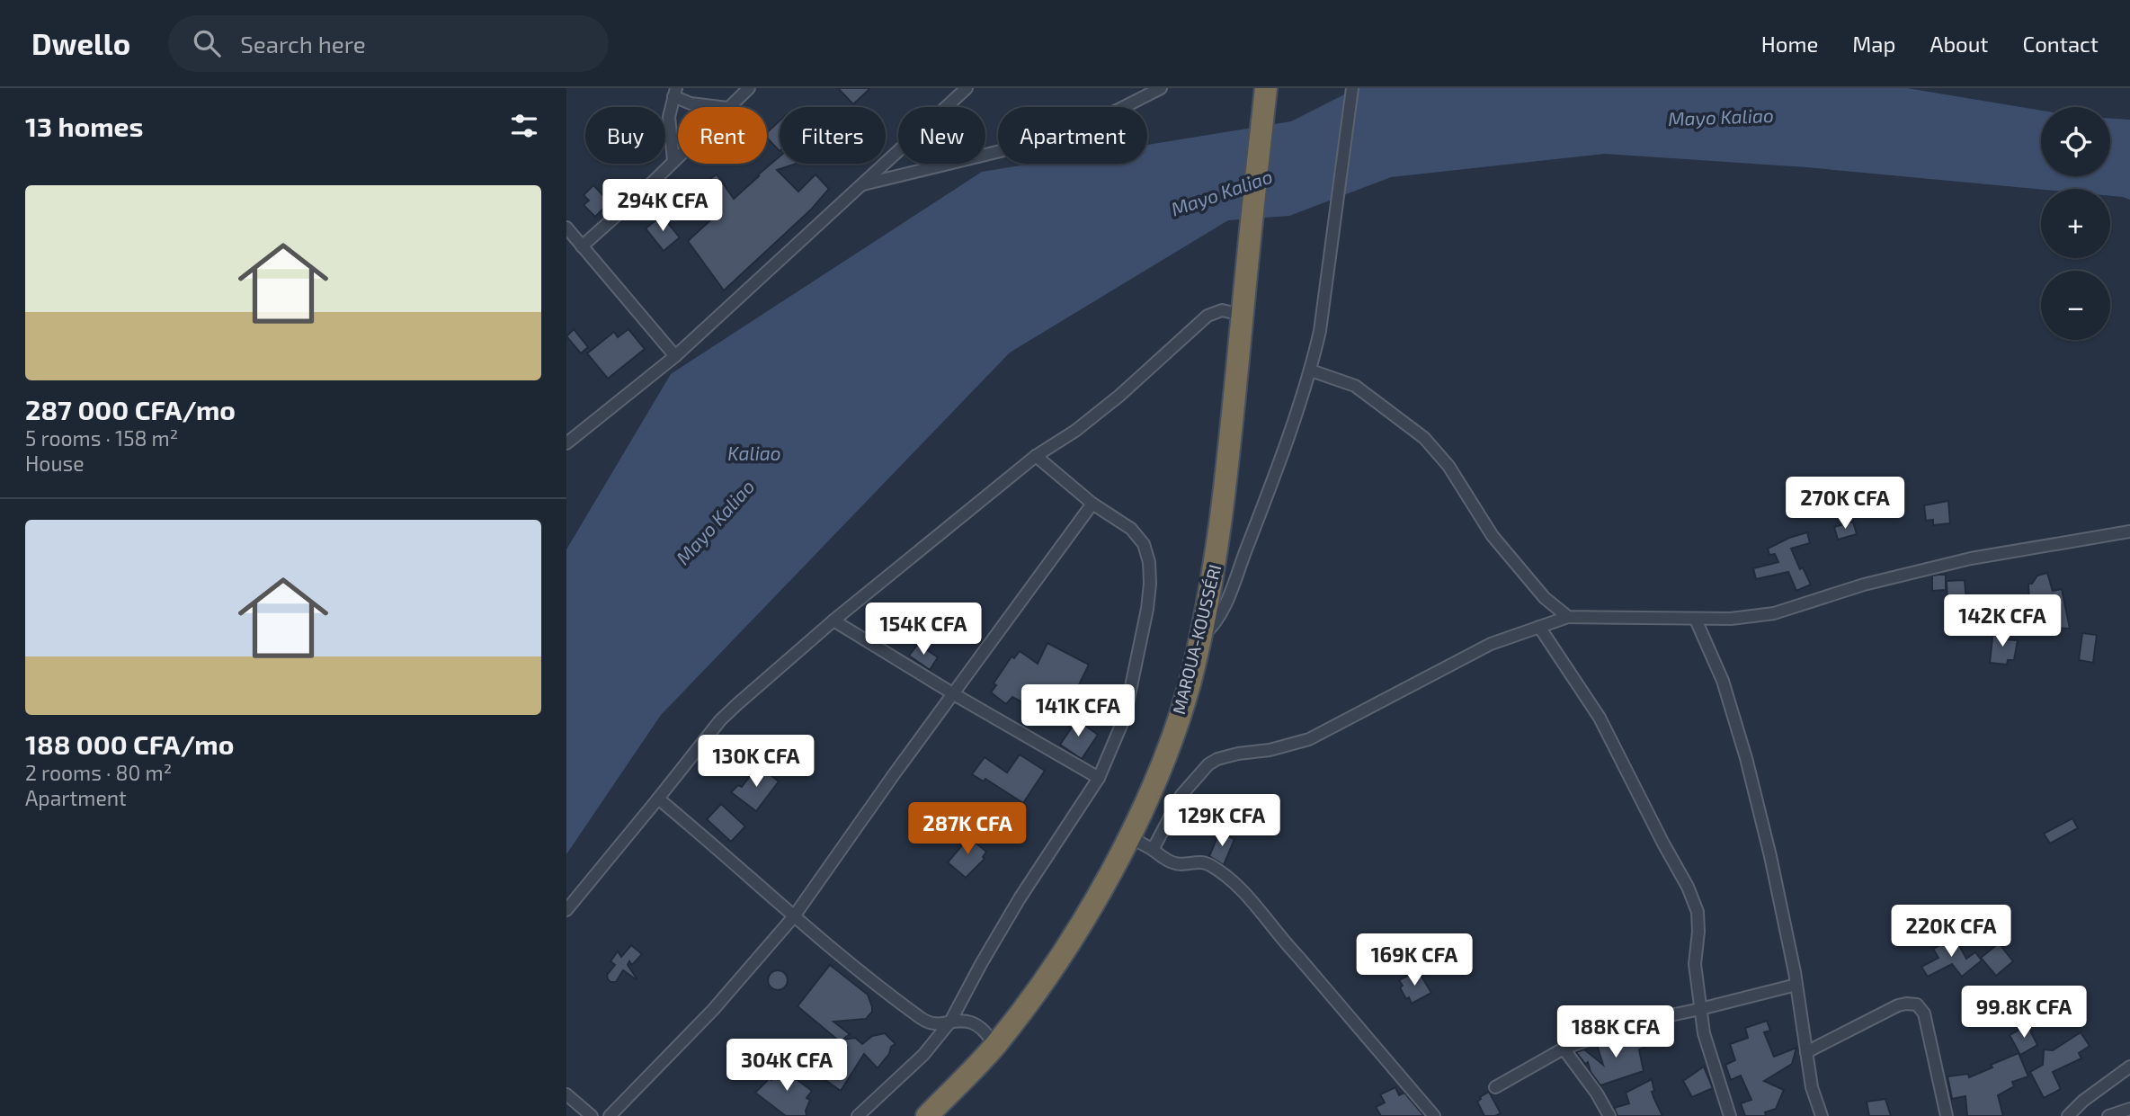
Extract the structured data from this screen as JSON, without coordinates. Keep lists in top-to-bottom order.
{
  "streets": {
    "highway": ["MAROUA-KOUSSÉRI"]
  },
  "water": ["Mayo Kaliao", "Kaliao"],
  "page": {
    "header": "Dwello",
    "search": "Search here",
    "nav": [
      "Home",
      "Map",
      "About",
      "Contact"
    ],
    "heading": "13 homes",
    "map_buttons": ["+", "−"],
    "chip": [
      "Buy",
      "Rent",
      "Filters",
      "New",
      "Apartment"
    ],
    "list": [
      {
        "name": "287 000 CFA/mo",
        "note": "5 rooms · 158 m² · House"
      },
      {
        "name": "188 000 CFA/mo",
        "note": "2 rooms · 80 m² · Apartment"
      }
    ],
    "price": [
      "294K CFA",
      "270K CFA",
      "142K CFA",
      "154K CFA",
      "141K CFA",
      "130K CFA",
      "129K CFA",
      "287K CFA",
      "220K CFA",
      "169K CFA",
      "99.8K CFA",
      "188K CFA",
      "304K CFA"
    ]
  }
}
